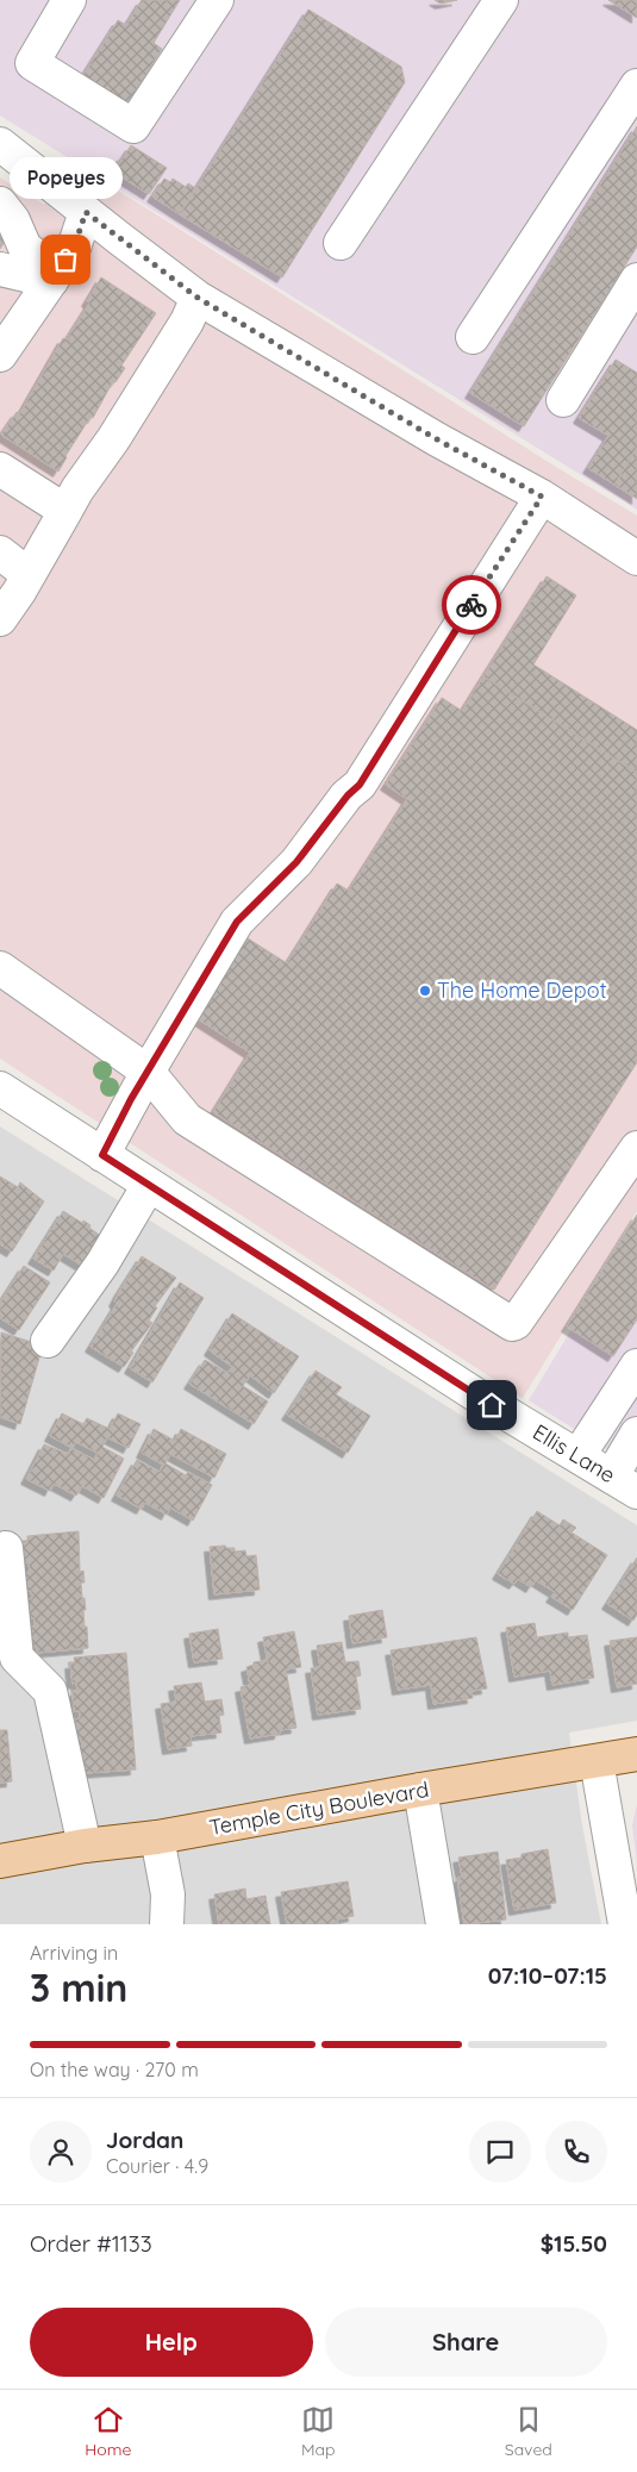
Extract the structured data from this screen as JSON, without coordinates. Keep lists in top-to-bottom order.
{
  "streets": {
    "main road": ["Temple City Boulevard"],
    "street": ["Ellis Lane"]
  },
  "places": ["Popeyes", "The Home Depot"],
  "page": {
    "bubble": "Popeyes",
    "heading": ["3 min", "Arriving in", "07:10–07:15"],
    "panel": [
      "Jordan",
      "Courier · 4.9",
      "Order #1133",
      "$15.50"
    ],
    "bar": "On the way · 270 m",
    "buttons": ["Help", "Share"],
    "tabs": ["Home", "Map", "Saved"]
  }
}
